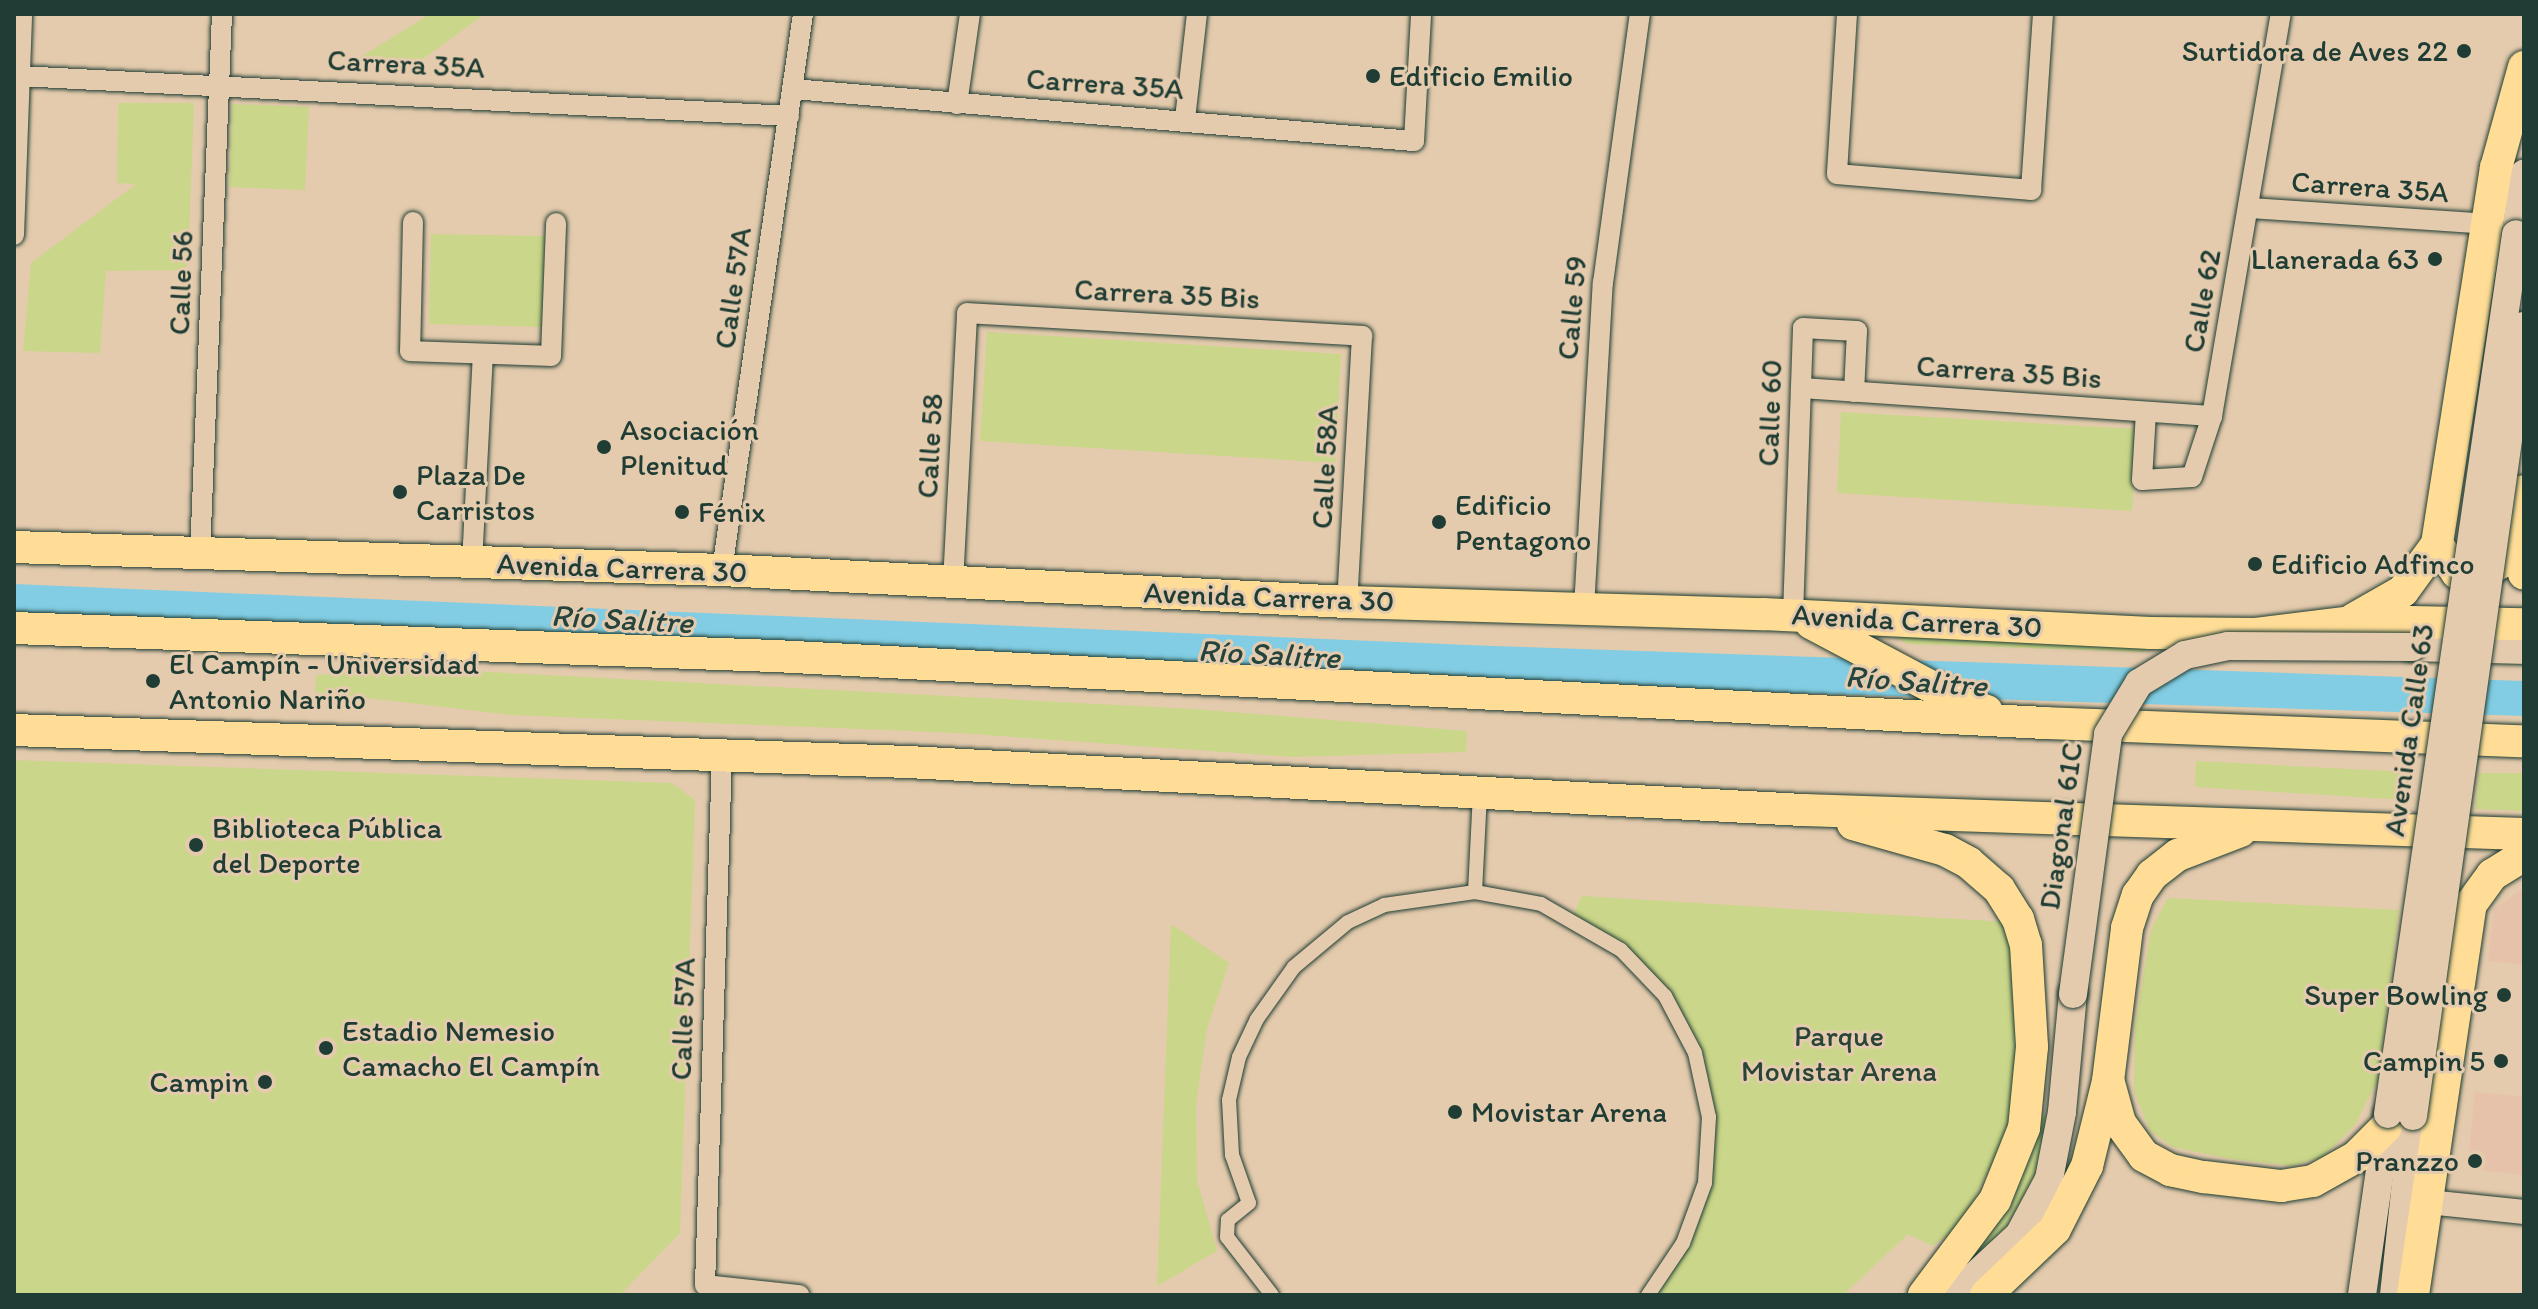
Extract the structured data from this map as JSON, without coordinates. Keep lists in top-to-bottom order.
{
  "streets": {
    "highway": ["Avenida Carrera 30"],
    "main road": ["Avenida Calle 63", "Diagonal 61C"],
    "street": [
      "Carrera 35A",
      "Calle 56",
      "Calle 57A",
      "Carrera 35 Bis",
      "Calle 62",
      "Calle 59",
      "Calle 60",
      "Calle 58",
      "Calle 58A"
    ]
  },
  "crossings": [
    ["Carrera 35A", "Calle 56"],
    ["Carrera 35A", "Calle 57A"],
    ["Carrera 35A", "Calle 62"],
    ["Carrera 35A", "Avenida Calle 63"],
    ["Calle 56", "Avenida Carrera 30"],
    ["Calle 57A", "Avenida Carrera 30"],
    ["Carrera 35 Bis", "Calle 62"],
    ["Carrera 35 Bis", "Calle 60"],
    ["Carrera 35 Bis", "Calle 58"],
    ["Carrera 35 Bis", "Calle 58A"],
    ["Calle 59", "Avenida Carrera 30"],
    ["Calle 60", "Avenida Carrera 30"],
    ["Calle 58", "Avenida Carrera 30"],
    ["Calle 58A", "Avenida Carrera 30"]
  ],
  "water": ["Río Salitre"],
  "parks": ["Parque Movistar Arena"],
  "places": [
    "Surtidora de Aves 22",
    "Edificio Emilio",
    "Llanerada 63",
    "Asociación Plenitud",
    "Plaza De Carristos",
    "Fénix",
    "Edificio Pentagono",
    "Edificio Adfinco",
    "El Campín - Universidad Antonio Nariño",
    "Biblioteca Pública del Deporte",
    "Super Bowling",
    "Estadio Nemesio Camacho El Campín",
    "Campin 5",
    "Campin",
    "Movistar Arena",
    "Pranzzo"
  ]
}
